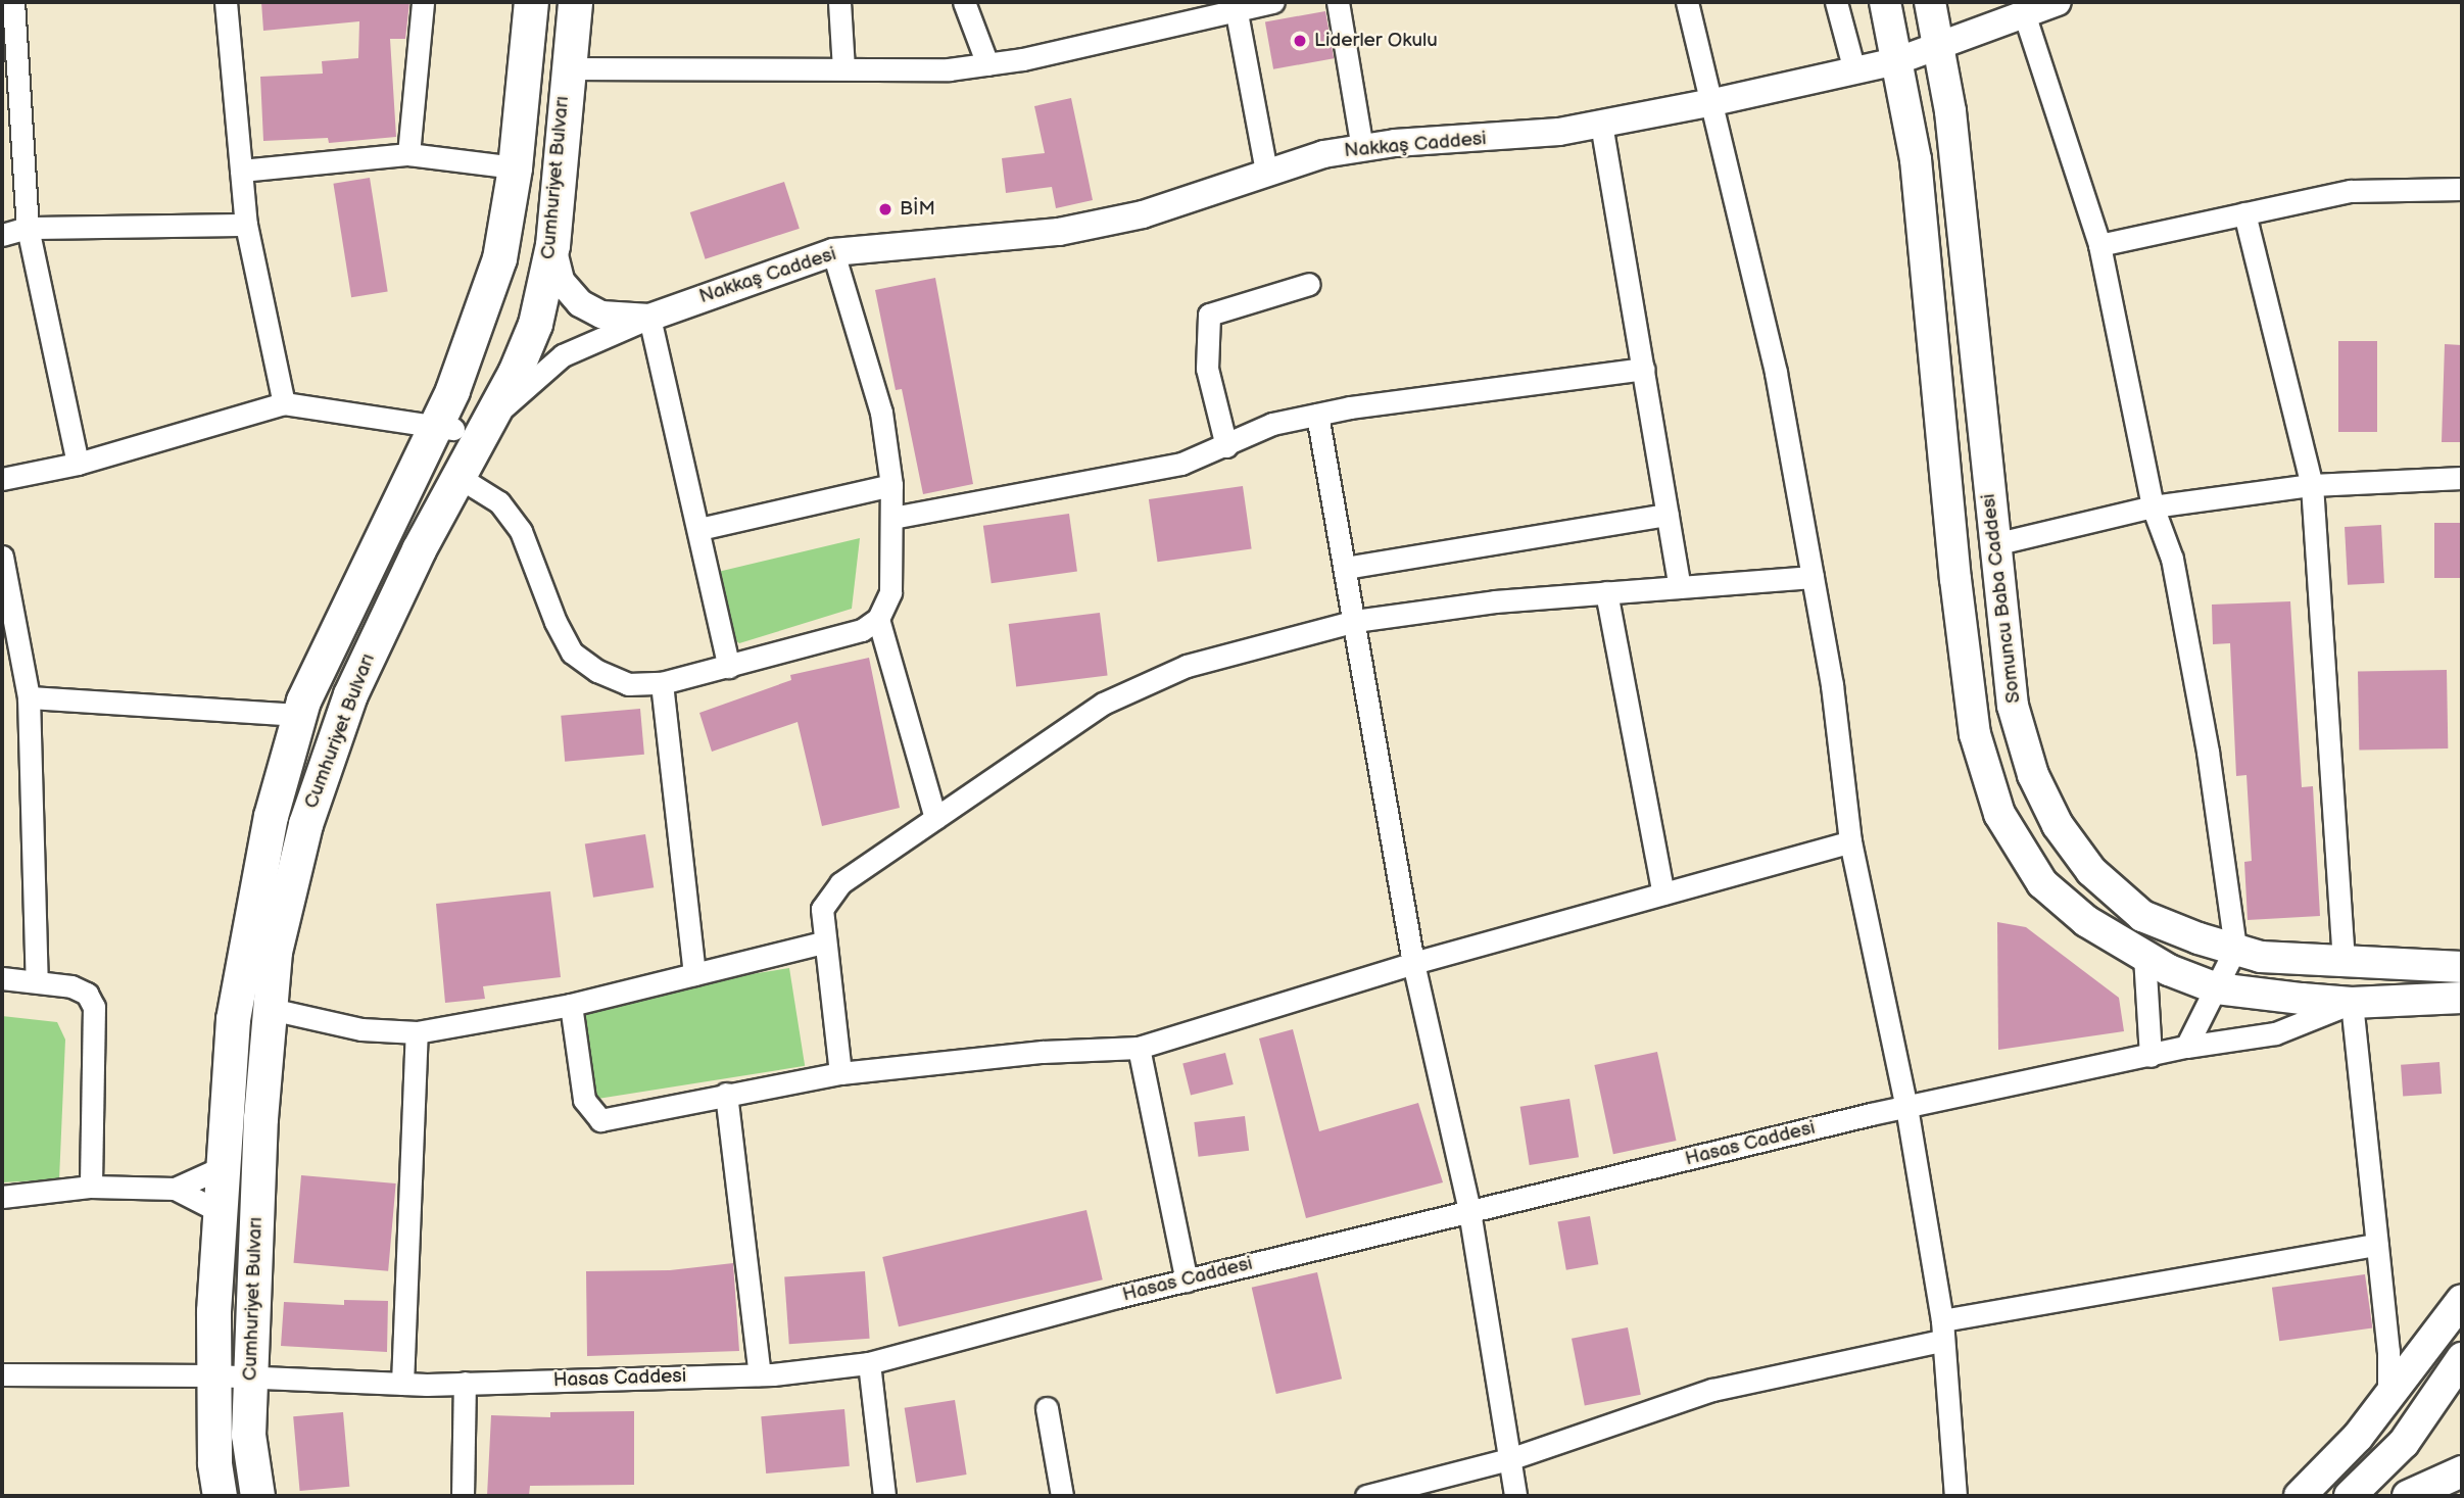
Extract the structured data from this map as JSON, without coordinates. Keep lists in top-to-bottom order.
{
  "streets": {
    "main road": ["Cumhuriyet Bulvarı", "Somuncu Baba Caddesi"],
    "street": ["Nakkaş Caddesi", "Hasas Caddesi"]
  },
  "crossings": [
    ["Nakkaş Caddesi", "Somuncu Baba Caddesi"],
    ["Cumhuriyet Bulvarı", "Hasas Caddesi"],
    ["Somuncu Baba Caddesi", "Hasas Caddesi"]
  ],
  "places": ["Liderler Okulu", "BİM"]
}
